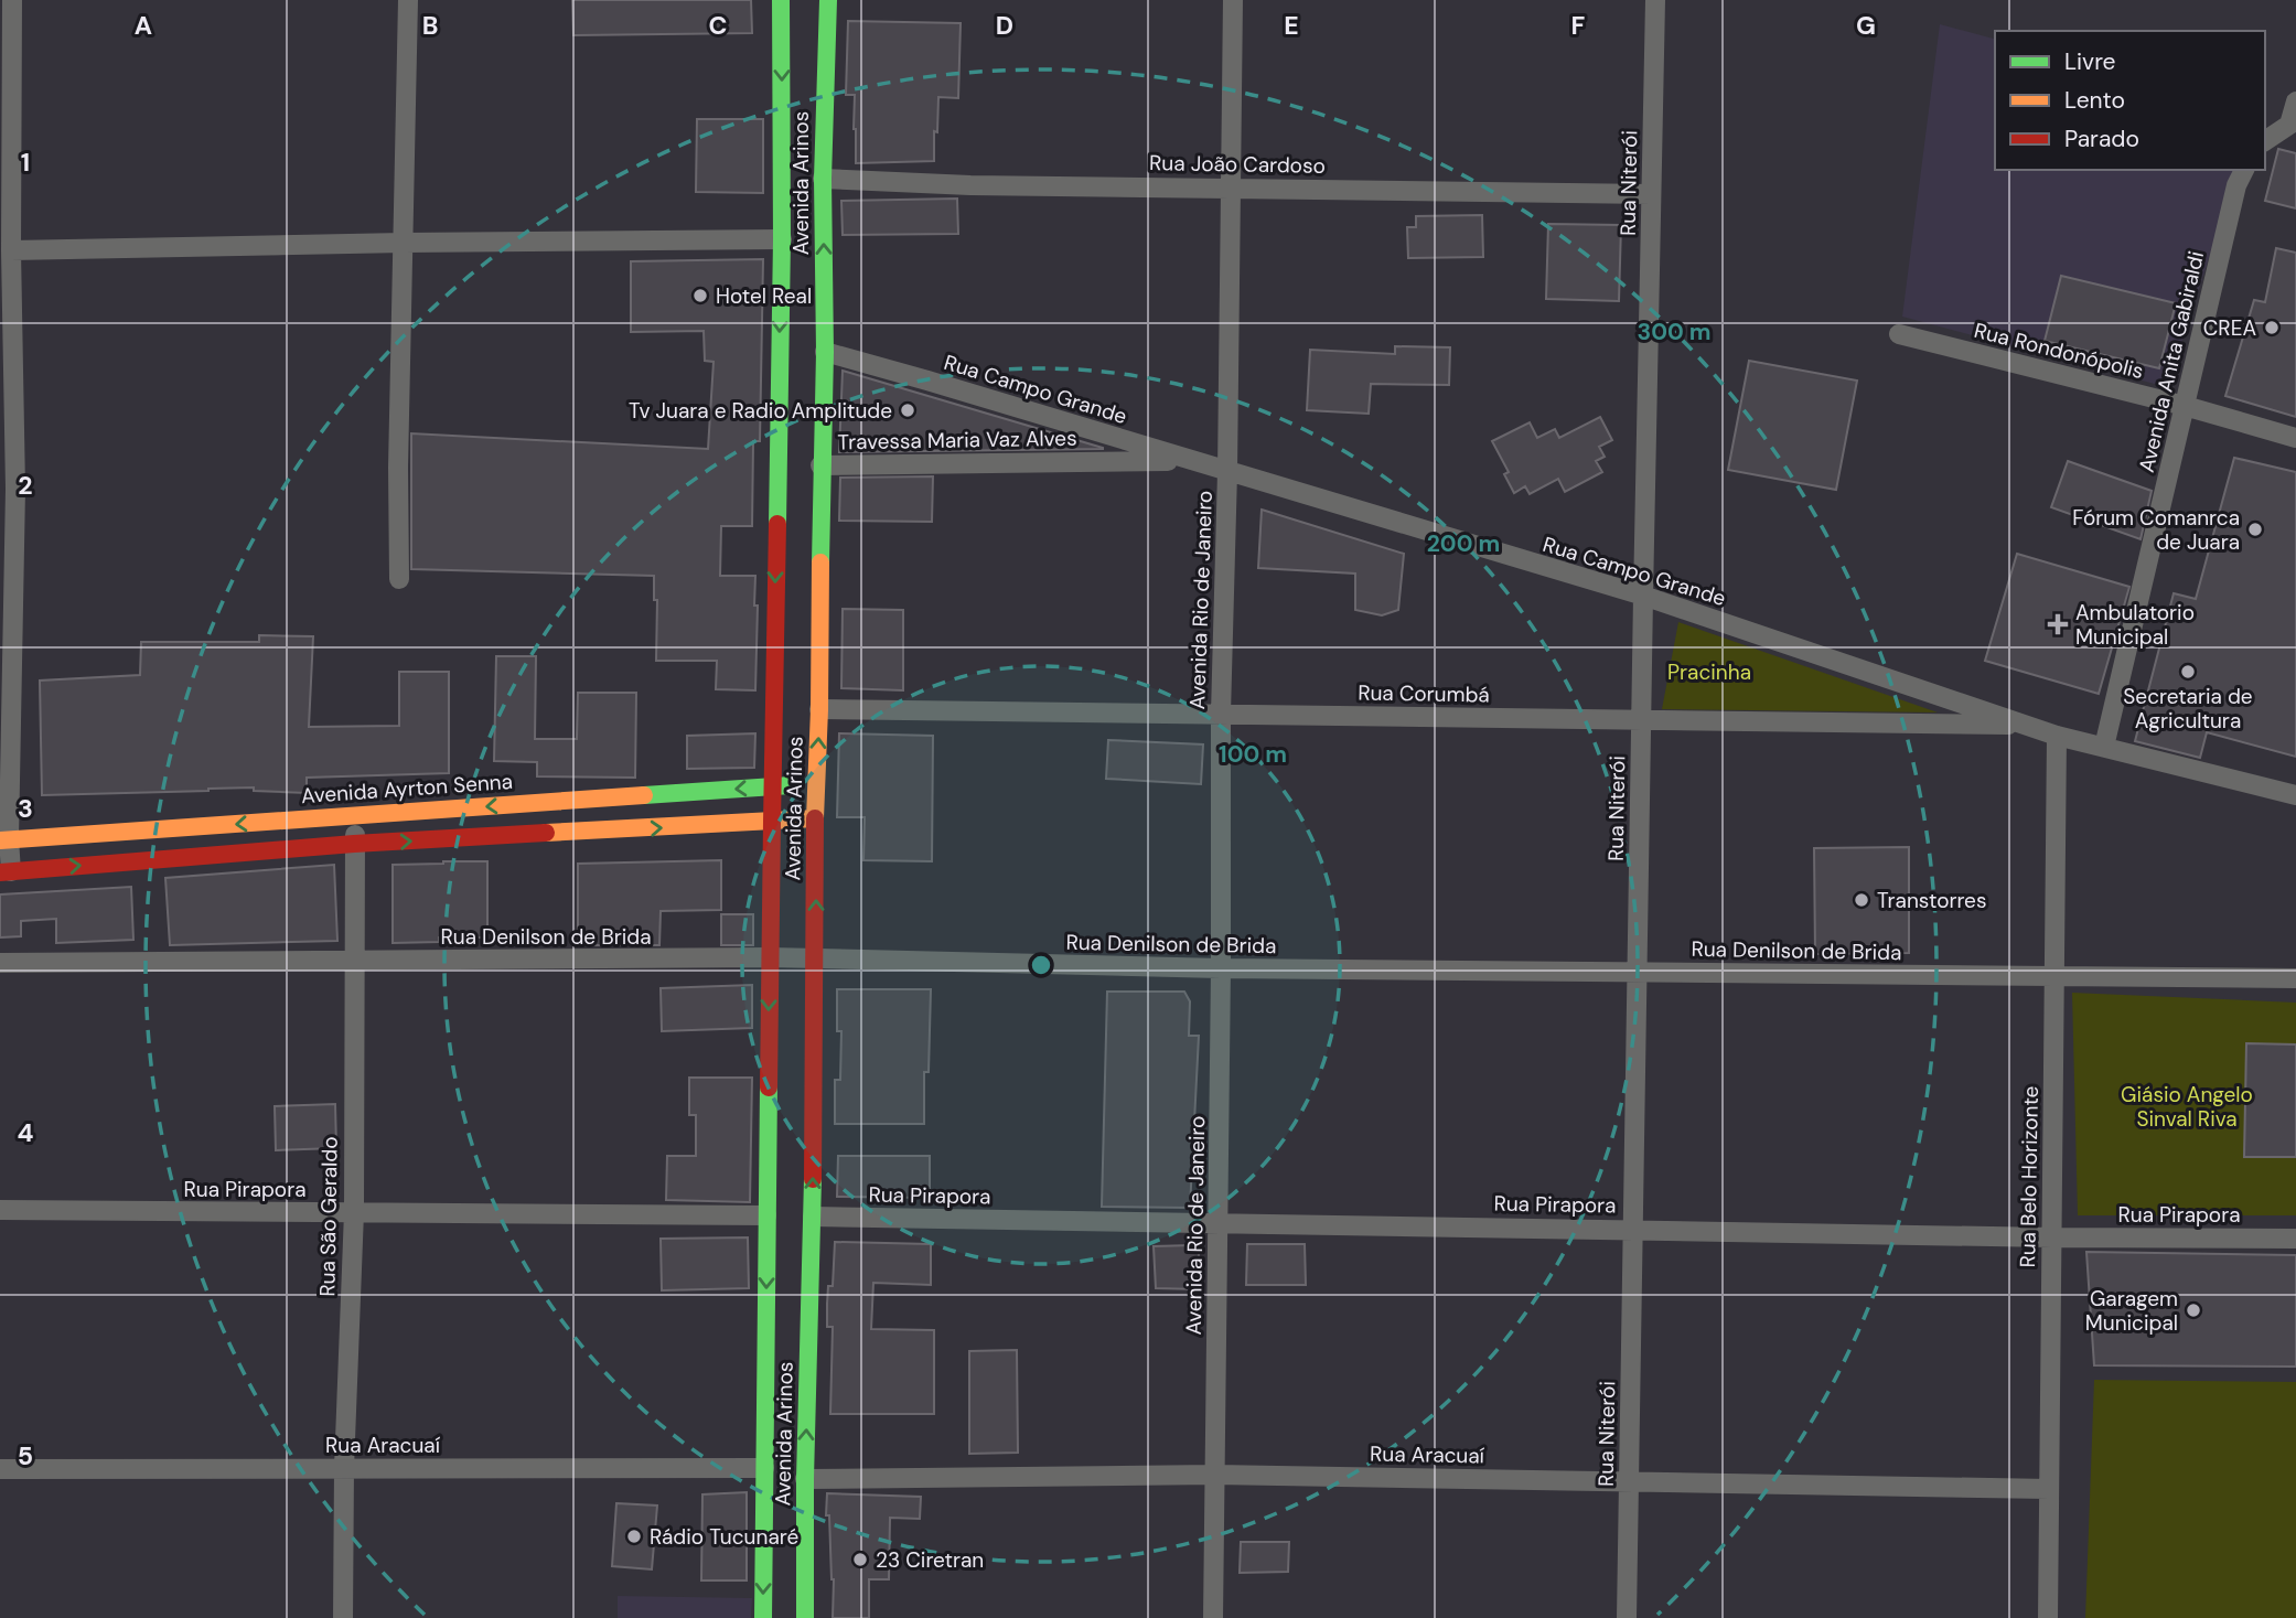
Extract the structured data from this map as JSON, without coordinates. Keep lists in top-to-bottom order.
{
  "streets": {
    "main road": ["Avenida Arinos", "Avenida Ayrton Senna"],
    "street": [
      "Rua João Cardoso",
      "Rua Niterói",
      "Rua Rondonópolis",
      "Avenida Anita Gabiraldi",
      "Rua Campo Grande",
      "Travessa Maria Vaz Alves",
      "Avenida Rio de Janeiro",
      "Rua Corumbá",
      "Rua Denilson de Brida",
      "Rua Belo Horizonte",
      "Rua Pirapora",
      "Rua São Geraldo",
      "Rua Aracuaí"
    ]
  },
  "crossings": [
    ["Rua João Cardoso", "Avenida Arinos"],
    ["Rua João Cardoso", "Rua Niterói"],
    ["Rua João Cardoso", "Avenida Rio de Janeiro"],
    ["Avenida Arinos", "Rua Campo Grande"],
    ["Avenida Arinos", "Travessa Maria Vaz Alves"],
    ["Avenida Arinos", "Rua Corumbá"],
    ["Avenida Arinos", "Avenida Ayrton Senna"],
    ["Avenida Arinos", "Rua Denilson de Brida"],
    ["Avenida Arinos", "Rua Pirapora"],
    ["Avenida Arinos", "Rua Aracuaí"],
    ["Rua Niterói", "Rua Campo Grande"],
    ["Rua Niterói", "Rua Corumbá"],
    ["Rua Niterói", "Rua Denilson de Brida"],
    ["Rua Niterói", "Rua Pirapora"],
    ["Rua Niterói", "Rua Aracuaí"],
    ["Rua Rondonópolis", "Avenida Anita Gabiraldi"],
    ["Avenida Anita Gabiraldi", "Rua Campo Grande"],
    ["Rua Campo Grande", "Travessa Maria Vaz Alves"],
    ["Rua Campo Grande", "Avenida Rio de Janeiro"],
    ["Rua Campo Grande", "Rua Corumbá"],
    ["Rua Campo Grande", "Rua Belo Horizonte"],
    ["Avenida Rio de Janeiro", "Rua Corumbá"],
    ["Avenida Rio de Janeiro", "Rua Denilson de Brida"],
    ["Avenida Rio de Janeiro", "Rua Pirapora"],
    ["Avenida Rio de Janeiro", "Rua Aracuaí"],
    ["Avenida Ayrton Senna", "Rua São Geraldo"],
    ["Rua Denilson de Brida", "Rua Belo Horizonte"],
    ["Rua Denilson de Brida", "Rua São Geraldo"],
    ["Rua Belo Horizonte", "Rua Pirapora"],
    ["Rua Belo Horizonte", "Rua Aracuaí"],
    ["Rua Pirapora", "Rua São Geraldo"],
    ["Rua São Geraldo", "Rua Aracuaí"]
  ],
  "parks": ["Pracinha", "Giásio Angelo Sinval Riva"],
  "places": {
    "other": [
      "Hotel Real",
      "CREA",
      "Tv Juara e Radio Amplitude",
      "Fórum Comanrca de Juara",
      "Secretaria de Agricultura",
      "Transtorres",
      "Garagem Municipal",
      "Rádio Tucunaré",
      "23 Ciretran"
    ],
    "health": ["Ambulatorio Municipal"]
  },
  "legend": ["Livre", "Lento", "Parado"],
  "grid": {
    "columns": [
      "A",
      "B",
      "C",
      "D",
      "E",
      "F",
      "G"
    ],
    "rows": [
      "1",
      "2",
      "3",
      "4",
      "5"
    ]
  },
  "rings": ["300 m", "200 m", "100 m"]
}
